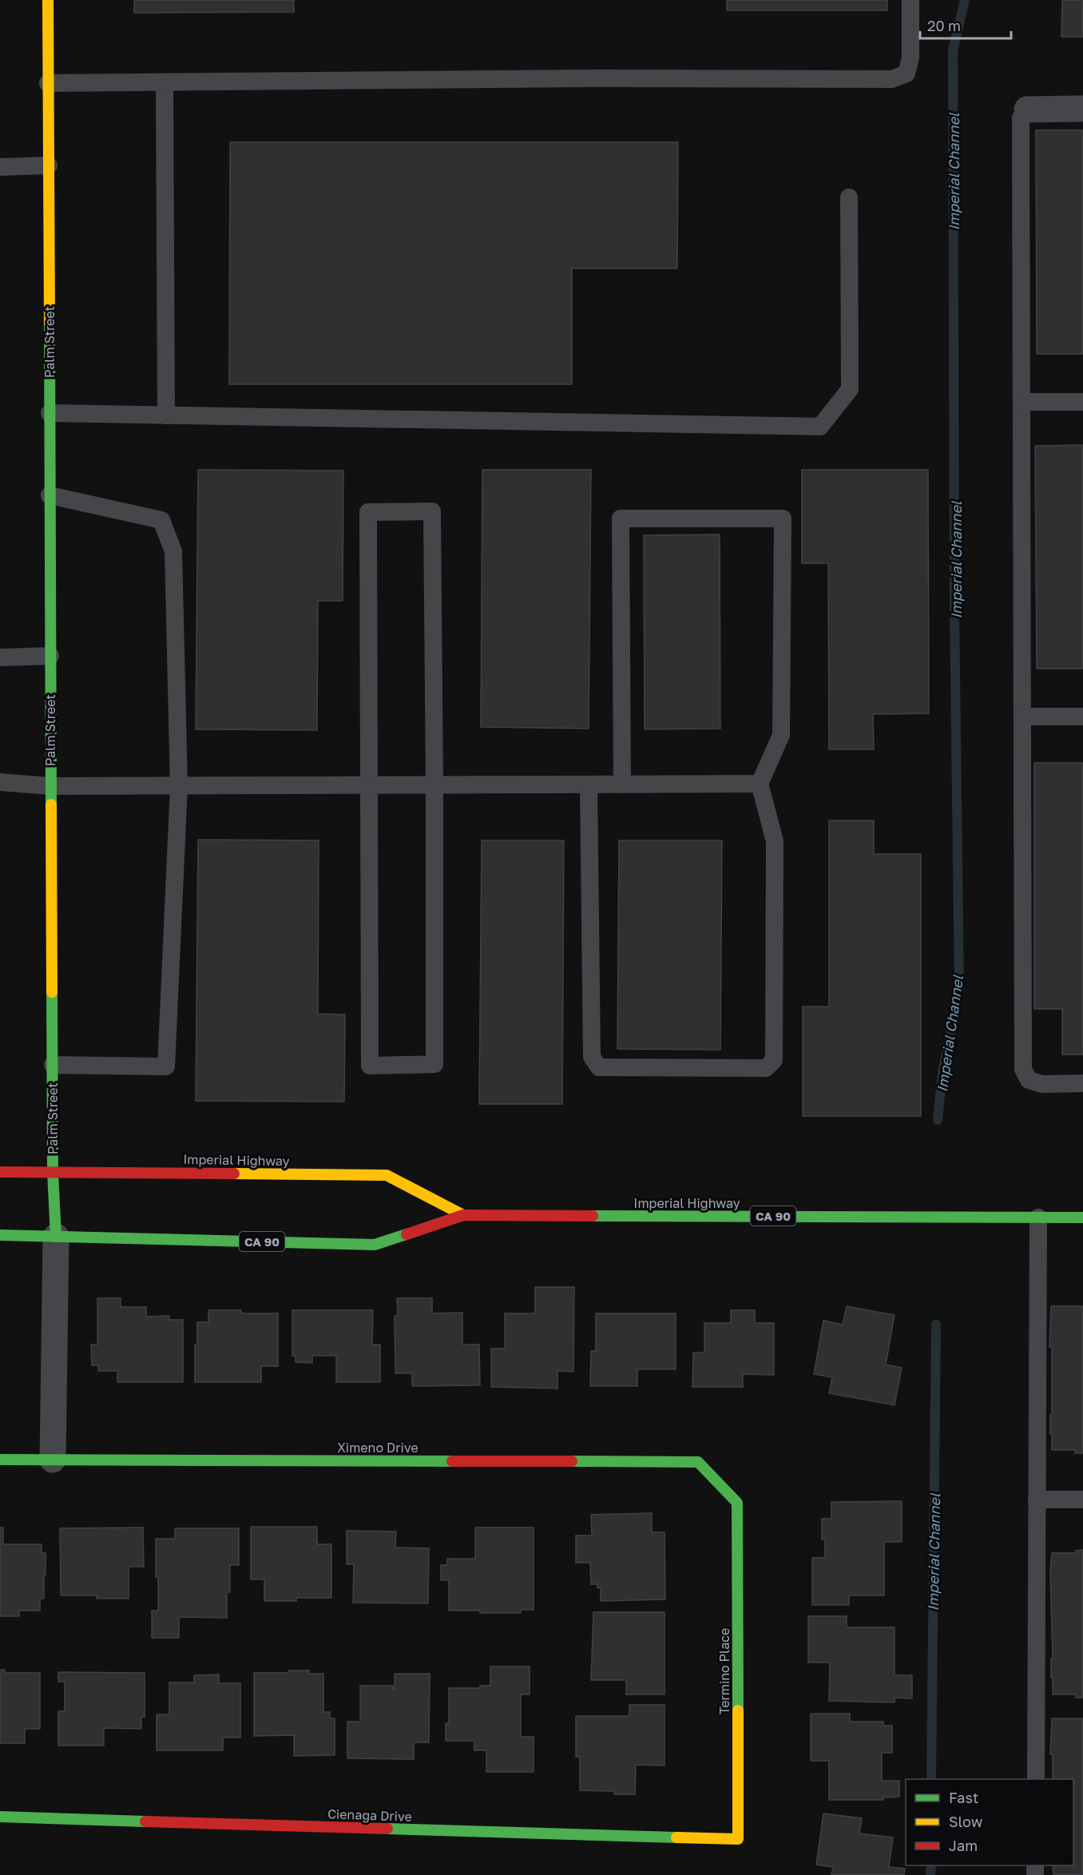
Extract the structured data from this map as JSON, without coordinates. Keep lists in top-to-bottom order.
{
  "streets": {
    "street": [
      "Palm Street",
      "Imperial Highway",
      "CA 90",
      "Ximeno Drive",
      "Termino Place",
      "Cienaga Drive"
    ]
  },
  "crossings": [
    ["Palm Street", "Imperial Highway"],
    ["Palm Street", "Ximeno Drive"],
    ["Ximeno Drive", "Termino Place"],
    ["Termino Place", "Cienaga Drive"]
  ],
  "water": ["Imperial Channel"],
  "legend": ["Fast", "Slow", "Jam"],
  "scale_bar": "20 m"
}
